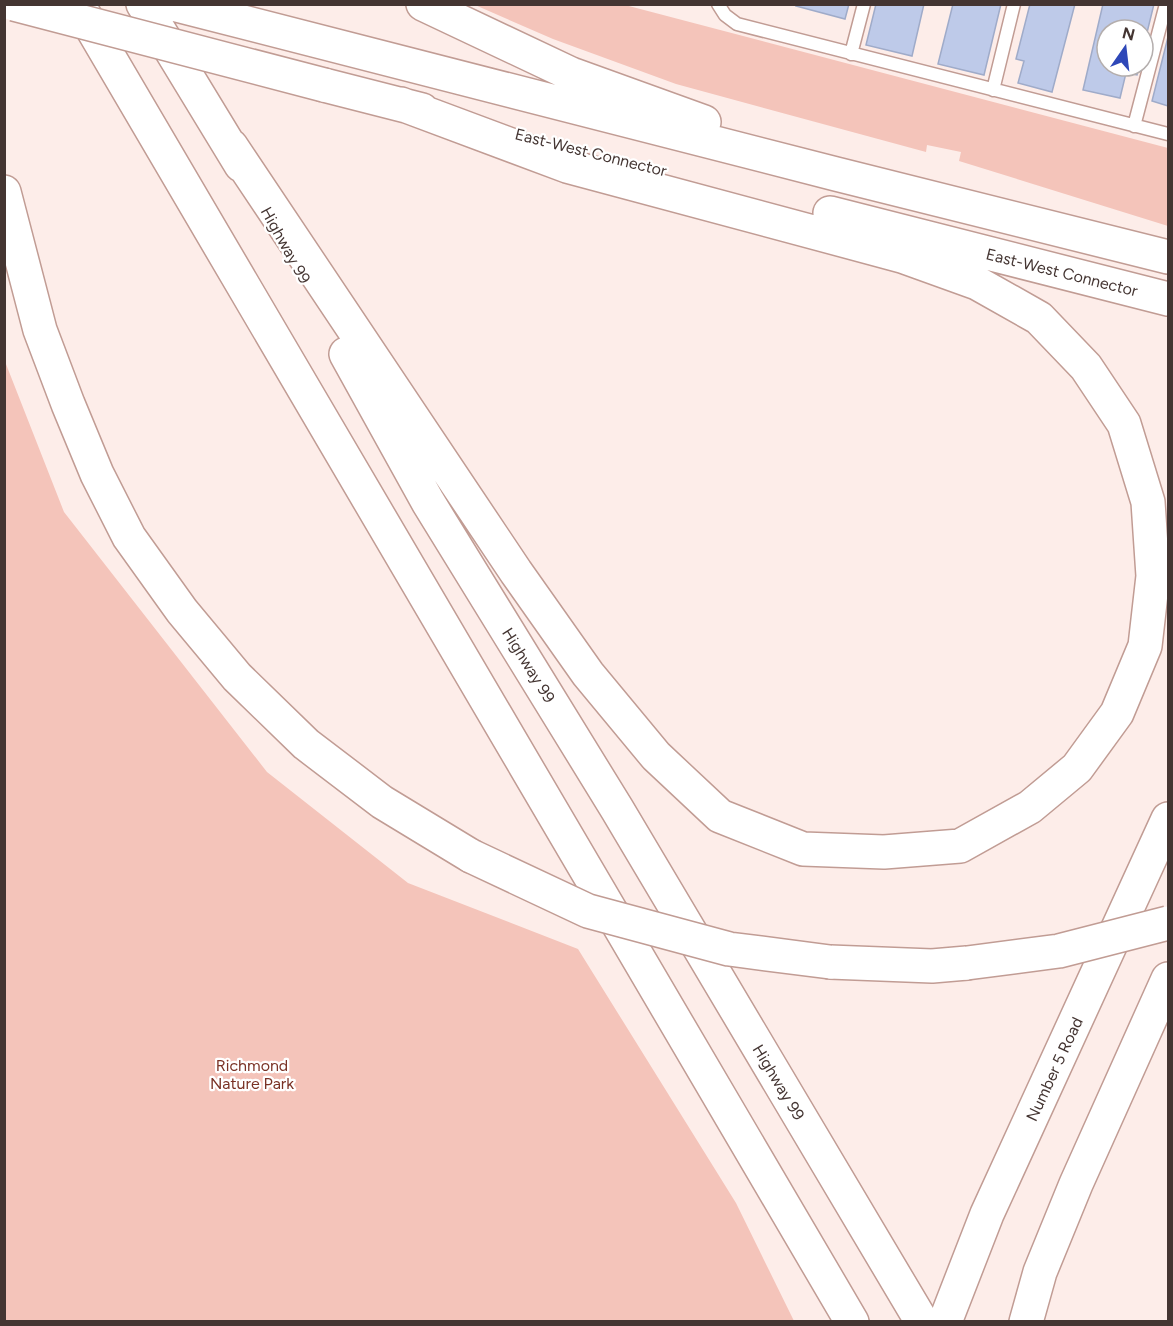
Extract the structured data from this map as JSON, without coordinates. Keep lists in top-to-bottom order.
{
  "streets": {
    "main road": ["East-West Connector", "Highway 99", "Number 5 Road"]
  },
  "parks": ["Richmond Nature Park"],
  "north": "top"
}
